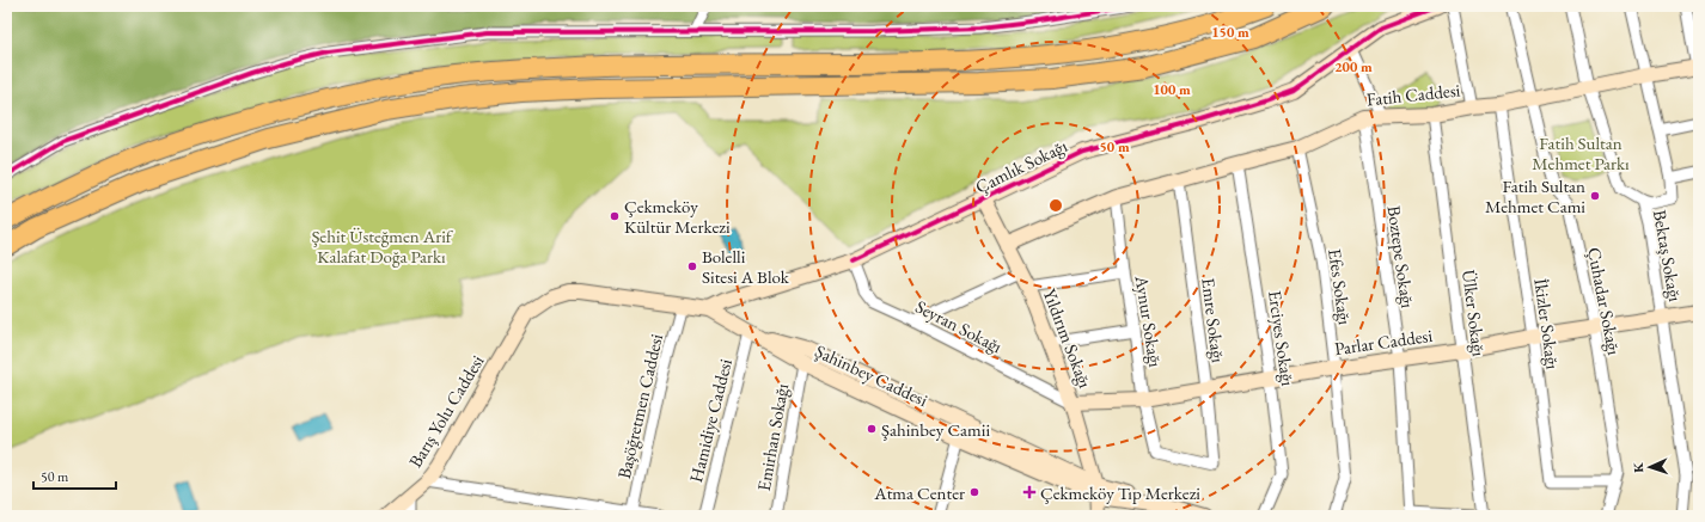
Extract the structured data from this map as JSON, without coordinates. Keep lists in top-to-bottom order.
{
  "streets": {
    "street": [
      "Fatih Caddesi",
      "Çamlık Sokağı",
      "Bektaş Sokağı",
      "Boztepe Sokağı",
      "Efes Sokağı",
      "Çuhadar Sokağı",
      "Ülker Sokağı",
      "Emre Sokağı",
      "Aynur Sokağı",
      "İkizler Sokağı",
      "Seyran Sokağı",
      "Yıldırım Sokağı",
      "Erciyes Sokağı",
      "Parlar Caddesi",
      "Şahinbey Caddesi",
      "Başöğretmen Caddesi",
      "Barış Yolu Caddesi",
      "Hamidiye Caddesi",
      "Emirhan Sokağı"
    ]
  },
  "crossings": [
    ["Fatih Caddesi", "Bektaş Sokağı"],
    ["Fatih Caddesi", "Boztepe Sokağı"],
    ["Fatih Caddesi", "Efes Sokağı"],
    ["Fatih Caddesi", "Çuhadar Sokağı"],
    ["Fatih Caddesi", "Ülker Sokağı"],
    ["Fatih Caddesi", "Emre Sokağı"],
    ["Fatih Caddesi", "Aynur Sokağı"],
    ["Fatih Caddesi", "İkizler Sokağı"],
    ["Fatih Caddesi", "Yıldırım Sokağı"],
    ["Fatih Caddesi", "Erciyes Sokağı"],
    ["Çamlık Sokağı", "Seyran Sokağı"],
    ["Çamlık Sokağı", "Yıldırım Sokağı"],
    ["Çamlık Sokağı", "Şahinbey Caddesi"],
    ["Bektaş Sokağı", "Parlar Caddesi"],
    ["Boztepe Sokağı", "Parlar Caddesi"],
    ["Efes Sokağı", "Parlar Caddesi"],
    ["Çuhadar Sokağı", "İkizler Sokağı"],
    ["Çuhadar Sokağı", "Parlar Caddesi"],
    ["Ülker Sokağı", "Parlar Caddesi"],
    ["Emre Sokağı", "Aynur Sokağı"],
    ["Emre Sokağı", "Parlar Caddesi"],
    ["Aynur Sokağı", "Parlar Caddesi"],
    ["İkizler Sokağı", "Parlar Caddesi"],
    ["Seyran Sokağı", "Yıldırım Sokağı"],
    ["Seyran Sokağı", "Parlar Caddesi"],
    ["Yıldırım Sokağı", "Parlar Caddesi"],
    ["Yıldırım Sokağı", "Şahinbey Caddesi"],
    ["Erciyes Sokağı", "Parlar Caddesi"],
    ["Şahinbey Caddesi", "Başöğretmen Caddesi"],
    ["Şahinbey Caddesi", "Barış Yolu Caddesi"],
    ["Şahinbey Caddesi", "Hamidiye Caddesi"],
    ["Şahinbey Caddesi", "Emirhan Sokağı"]
  ],
  "parks": ["Fatih Sultan Mehmet Parkı", "Şehit Üsteğmen Arif Kalafat Doğa Parkı"],
  "places": {
    "other": [
      "Fatih Sultan Mehmet Cami",
      "Çekmeköy Kültür Merkezi",
      "Bolelli Sitesi A Blok",
      "Şahinbey Camii",
      "Atma Center"
    ],
    "health": ["Çekmeköy Tıp Merkezi"]
  },
  "scale_bar": "50 m",
  "north": "left",
  "rings": [
    "150 m",
    "200 m",
    "100 m",
    "50 m"
  ]
}
